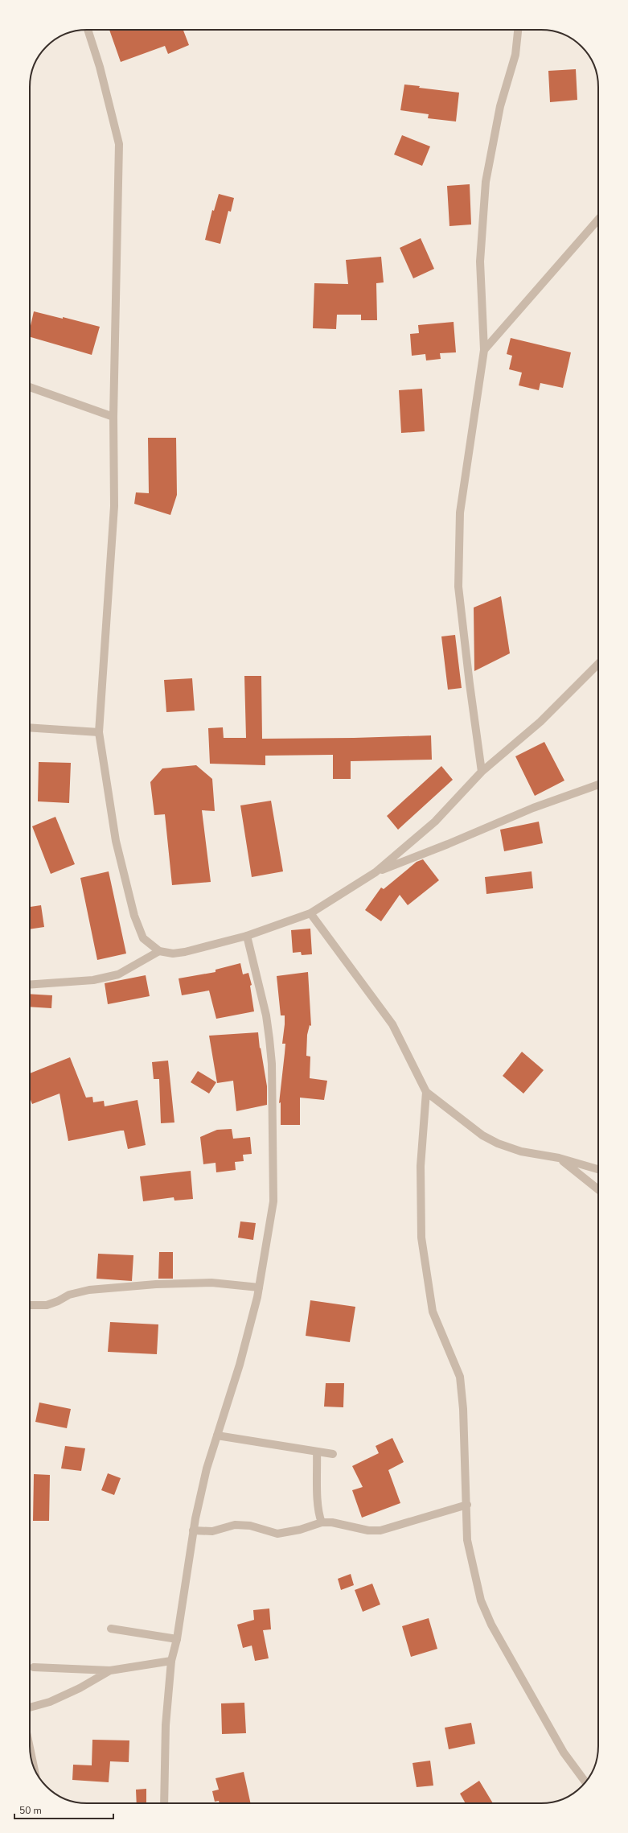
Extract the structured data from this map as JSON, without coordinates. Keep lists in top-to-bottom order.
{
  "scale_bar": "50 m"
}
